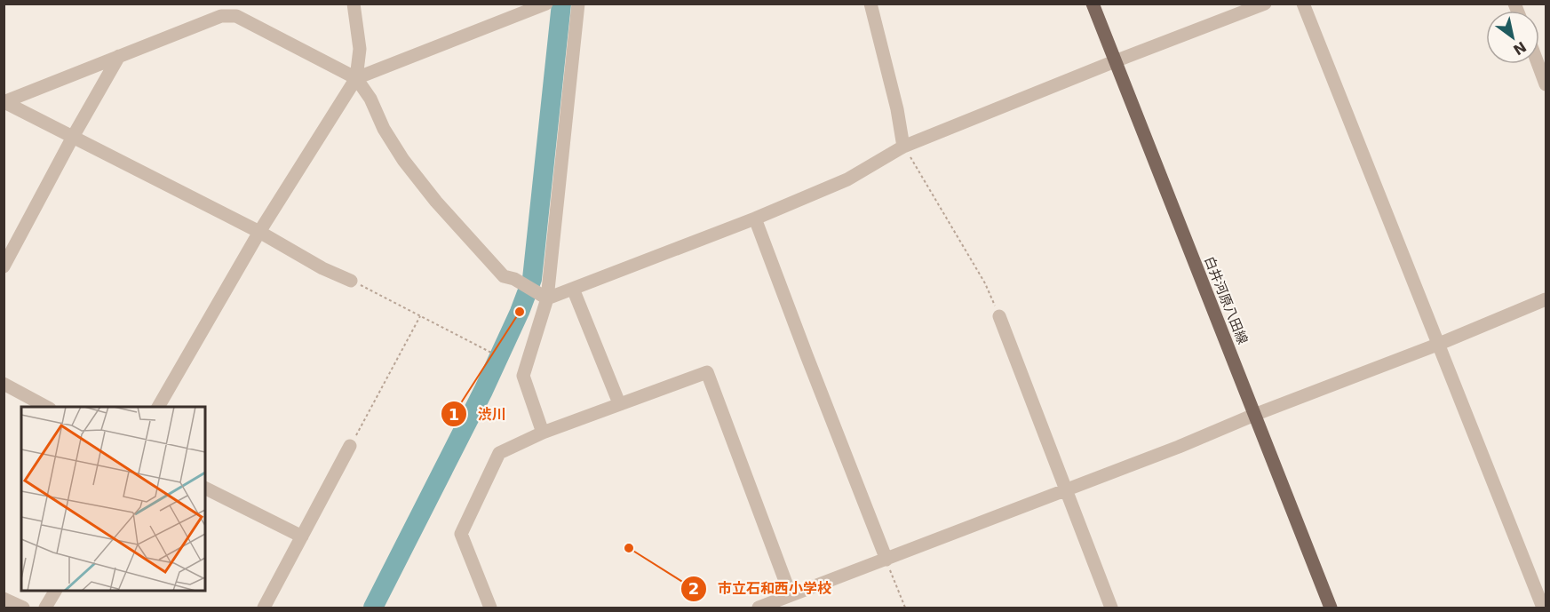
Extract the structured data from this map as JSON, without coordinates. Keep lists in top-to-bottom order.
{
  "streets": {
    "main road": ["白井河原八田線"]
  },
  "places": ["渋川", "市立石和西小学校"],
  "north": "bottom right"
}
